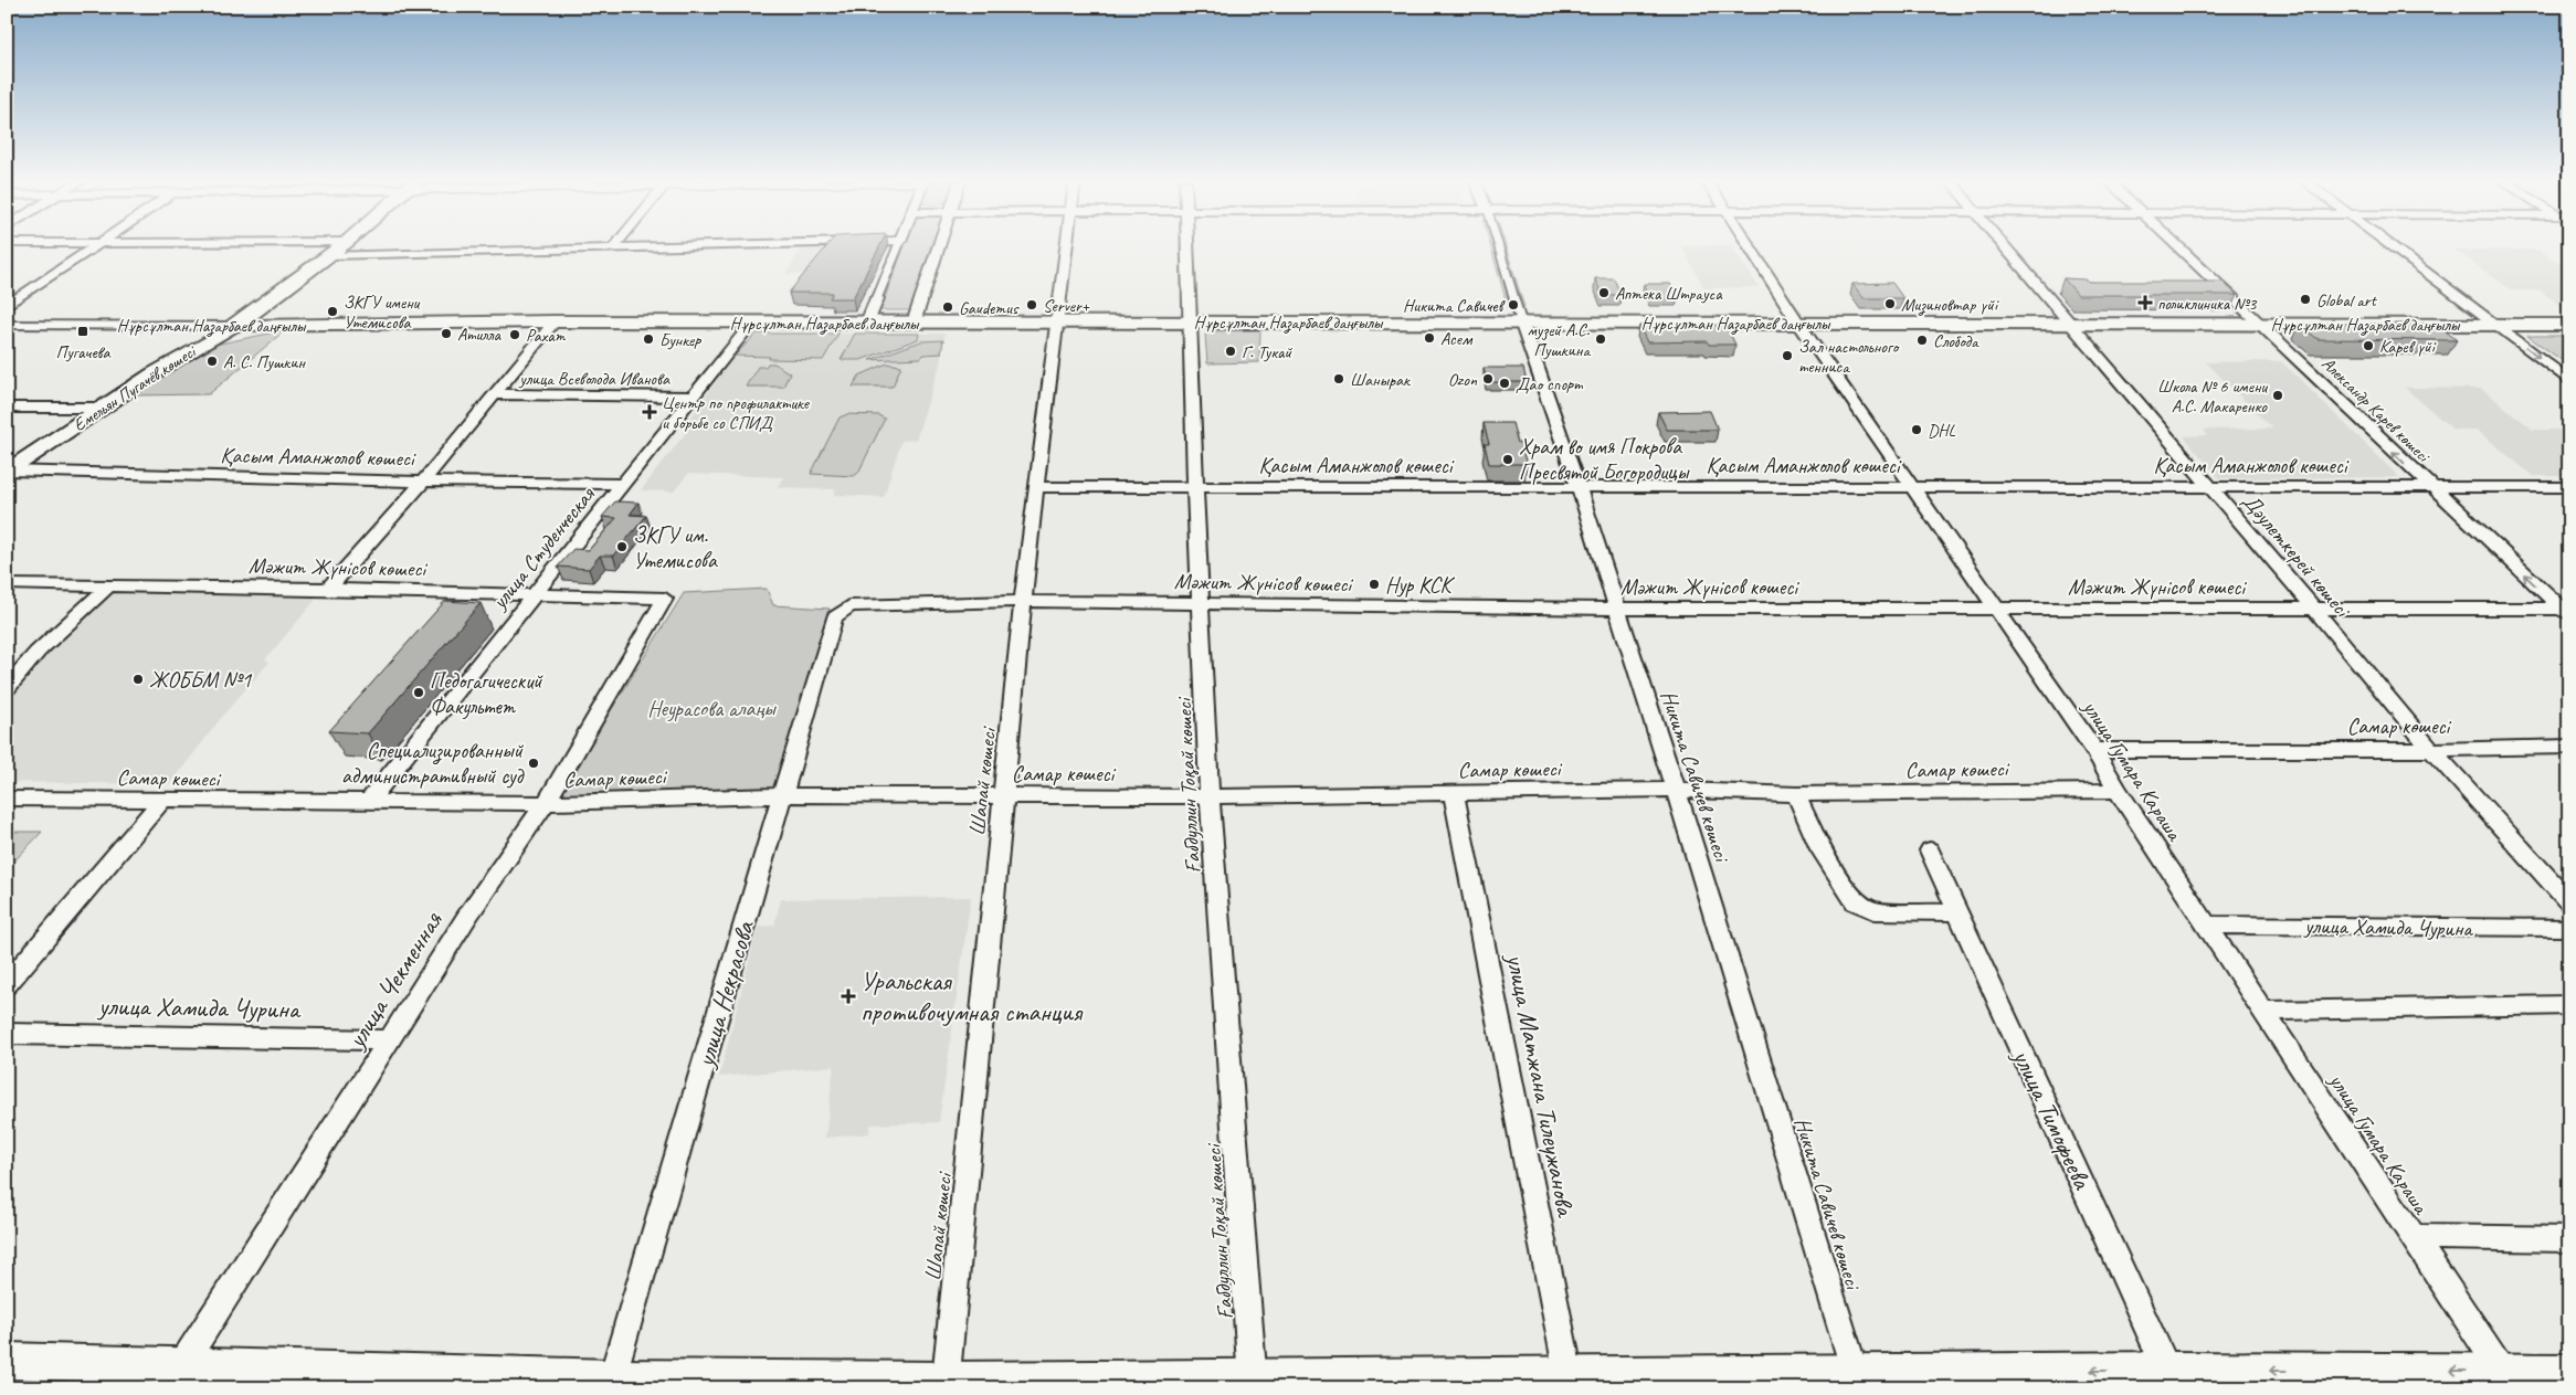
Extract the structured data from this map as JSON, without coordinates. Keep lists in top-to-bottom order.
{
  "streets": {
    "main road": ["Нұрсұлтан Назарбаев даңғылы", "Емельян Пугачёв көшесі"],
    "street": [
      "улица Всеволода Иванова",
      "Александр Карев көшесі",
      "Қасым Аманжолов көшесі",
      "улица Студенческая",
      "Дәулеткерей көшесі",
      "Мәжит Жүнісов көшесі",
      "Самар көшесі",
      "улица Гумара Караша",
      "Никита Савичев көшесі",
      "Шапай көшесі",
      "Ғабдуллин Тоқай көшесі",
      "улица Хамида Чурина",
      "улица Чекменная",
      "улица Некрасова",
      "улица Матжана Тилеужанова",
      "улица Тимофеева"
    ]
  },
  "crossings": [
    ["Нұрсұлтан Назарбаев даңғылы", "Емельян Пугачёв көшесі"],
    ["Нұрсұлтан Назарбаев даңғылы", "Александр Карев көшесі"],
    ["Нұрсұлтан Назарбаев даңғылы", "улица Студенческая"],
    ["Нұрсұлтан Назарбаев даңғылы", "Дәулеткерей көшесі"],
    ["Нұрсұлтан Назарбаев даңғылы", "улица Гумара Караша"],
    ["Нұрсұлтан Назарбаев даңғылы", "Никита Савичев көшесі"],
    ["Нұрсұлтан Назарбаев даңғылы", "Шапай көшесі"],
    ["Нұрсұлтан Назарбаев даңғылы", "Ғабдуллин Тоқай көшесі"],
    ["улица Всеволода Иванова", "улица Студенческая"],
    ["Емельян Пугачёв көшесі", "Қасым Аманжолов көшесі"],
    ["Александр Карев көшесі", "Қасым Аманжолов көшесі"],
    ["Александр Карев көшесі", "Мәжит Жүнісов көшесі"],
    ["Қасым Аманжолов көшесі", "улица Студенческая"],
    ["Қасым Аманжолов көшесі", "Дәулеткерей көшесі"],
    ["Қасым Аманжолов көшесі", "улица Гумара Караша"],
    ["Қасым Аманжолов көшесі", "Никита Савичев көшесі"],
    ["Қасым Аманжолов көшесі", "Шапай көшесі"],
    ["Қасым Аманжолов көшесі", "Ғабдуллин Тоқай көшесі"],
    ["улица Студенческая", "Мәжит Жүнісов көшесі"],
    ["улица Студенческая", "Самар көшесі"],
    ["Дәулеткерей көшесі", "Мәжит Жүнісов көшесі"],
    ["Дәулеткерей көшесі", "Самар көшесі"],
    ["Мәжит Жүнісов көшесі", "улица Гумара Караша"],
    ["Мәжит Жүнісов көшесі", "Никита Савичев көшесі"],
    ["Мәжит Жүнісов көшесі", "Шапай көшесі"],
    ["Мәжит Жүнісов көшесі", "Ғабдуллин Тоқай көшесі"],
    ["Мәжит Жүнісов көшесі", "улица Чекменная"],
    ["Мәжит Жүнісов көшесі", "улица Некрасова"],
    ["Самар көшесі", "улица Гумара Караша"],
    ["Самар көшесі", "Никита Савичев көшесі"],
    ["Самар көшесі", "Шапай көшесі"],
    ["Самар көшесі", "Ғабдуллин Тоқай көшесі"],
    ["Самар көшесі", "улица Чекменная"],
    ["Самар көшесі", "улица Некрасова"],
    ["Самар көшесі", "улица Матжана Тилеужанова"],
    ["улица Гумара Караша", "улица Хамида Чурина"],
    ["улица Хамида Чурина", "улица Чекменная"]
  ],
  "one_way": ["Александр Карев көшесі"],
  "parks": ["Неурасова алаңы"],
  "places": {
    "other": [
      "Аптека Штрауса",
      "Global art",
      "Мизиновтар үйі",
      "Server+",
      "Никита Савичев",
      "Gaudemus",
      "ЗКГУ имени Утемисова",
      "Атилла",
      "Рахат",
      "Асем",
      "Бункер",
      "музей А.С. Пушкина",
      "Слобода",
      "Карев үйі",
      "Г. Тукай",
      "Зал настольного тенниса",
      "А. С. Пушкин",
      "Шанырак",
      "Ozon",
      "Дао спорт",
      "Школа № 6 имени А.С. Макаренко",
      "DHL",
      "Храм во имя Покрова Пресвятой Богородицы",
      "ЗКГУ им. Утемисова",
      "Нур КСК",
      "ЖОББМ №1",
      "Педогагический Факультет",
      "Специализированный административный суд"
    ],
    "health": ["поликлиника №3", "Центр по профилактике и борьбе со СПИД", "Уральская противочумная станция"],
    "transit": ["Пугачева"]
  }
}
